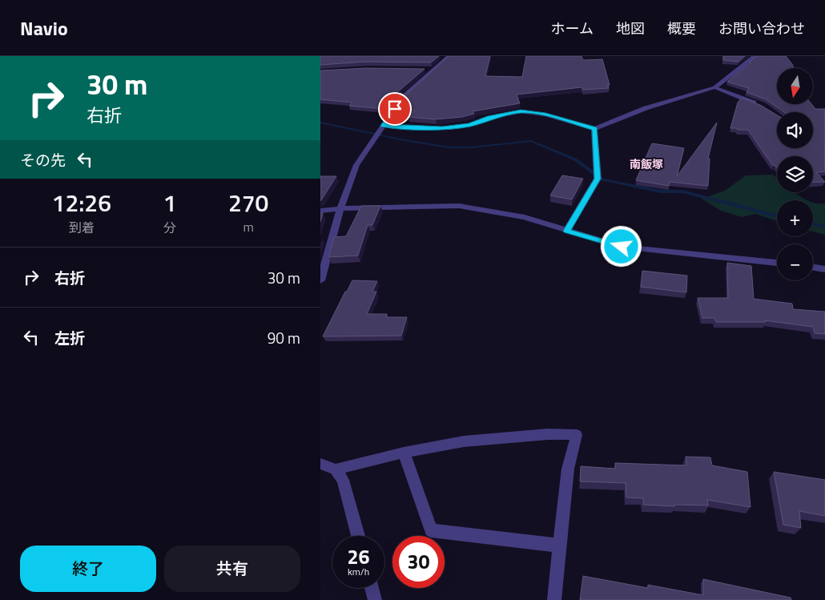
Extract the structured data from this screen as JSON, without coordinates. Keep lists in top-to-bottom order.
{
  "districts": ["南飯塚"],
  "north": "bottom",
  "page": {
    "header": "Navio",
    "nav": [
      "ホーム",
      "地図",
      "概要",
      "お問い合わせ"
    ],
    "turn": ["30 m", "右折"],
    "map_buttons": ["+", "−"],
    "then": "その先",
    "eta": [
      "12:26",
      "到着",
      "1",
      "分",
      "270",
      "m"
    ],
    "list": [
      {
        "name": "右折",
        "value": "30 m"
      },
      {
        "name": "左折",
        "value": "90 m"
      }
    ],
    "speed": "26 km/h",
    "limit": "30",
    "buttons": ["終了", "共有"]
  }
}
